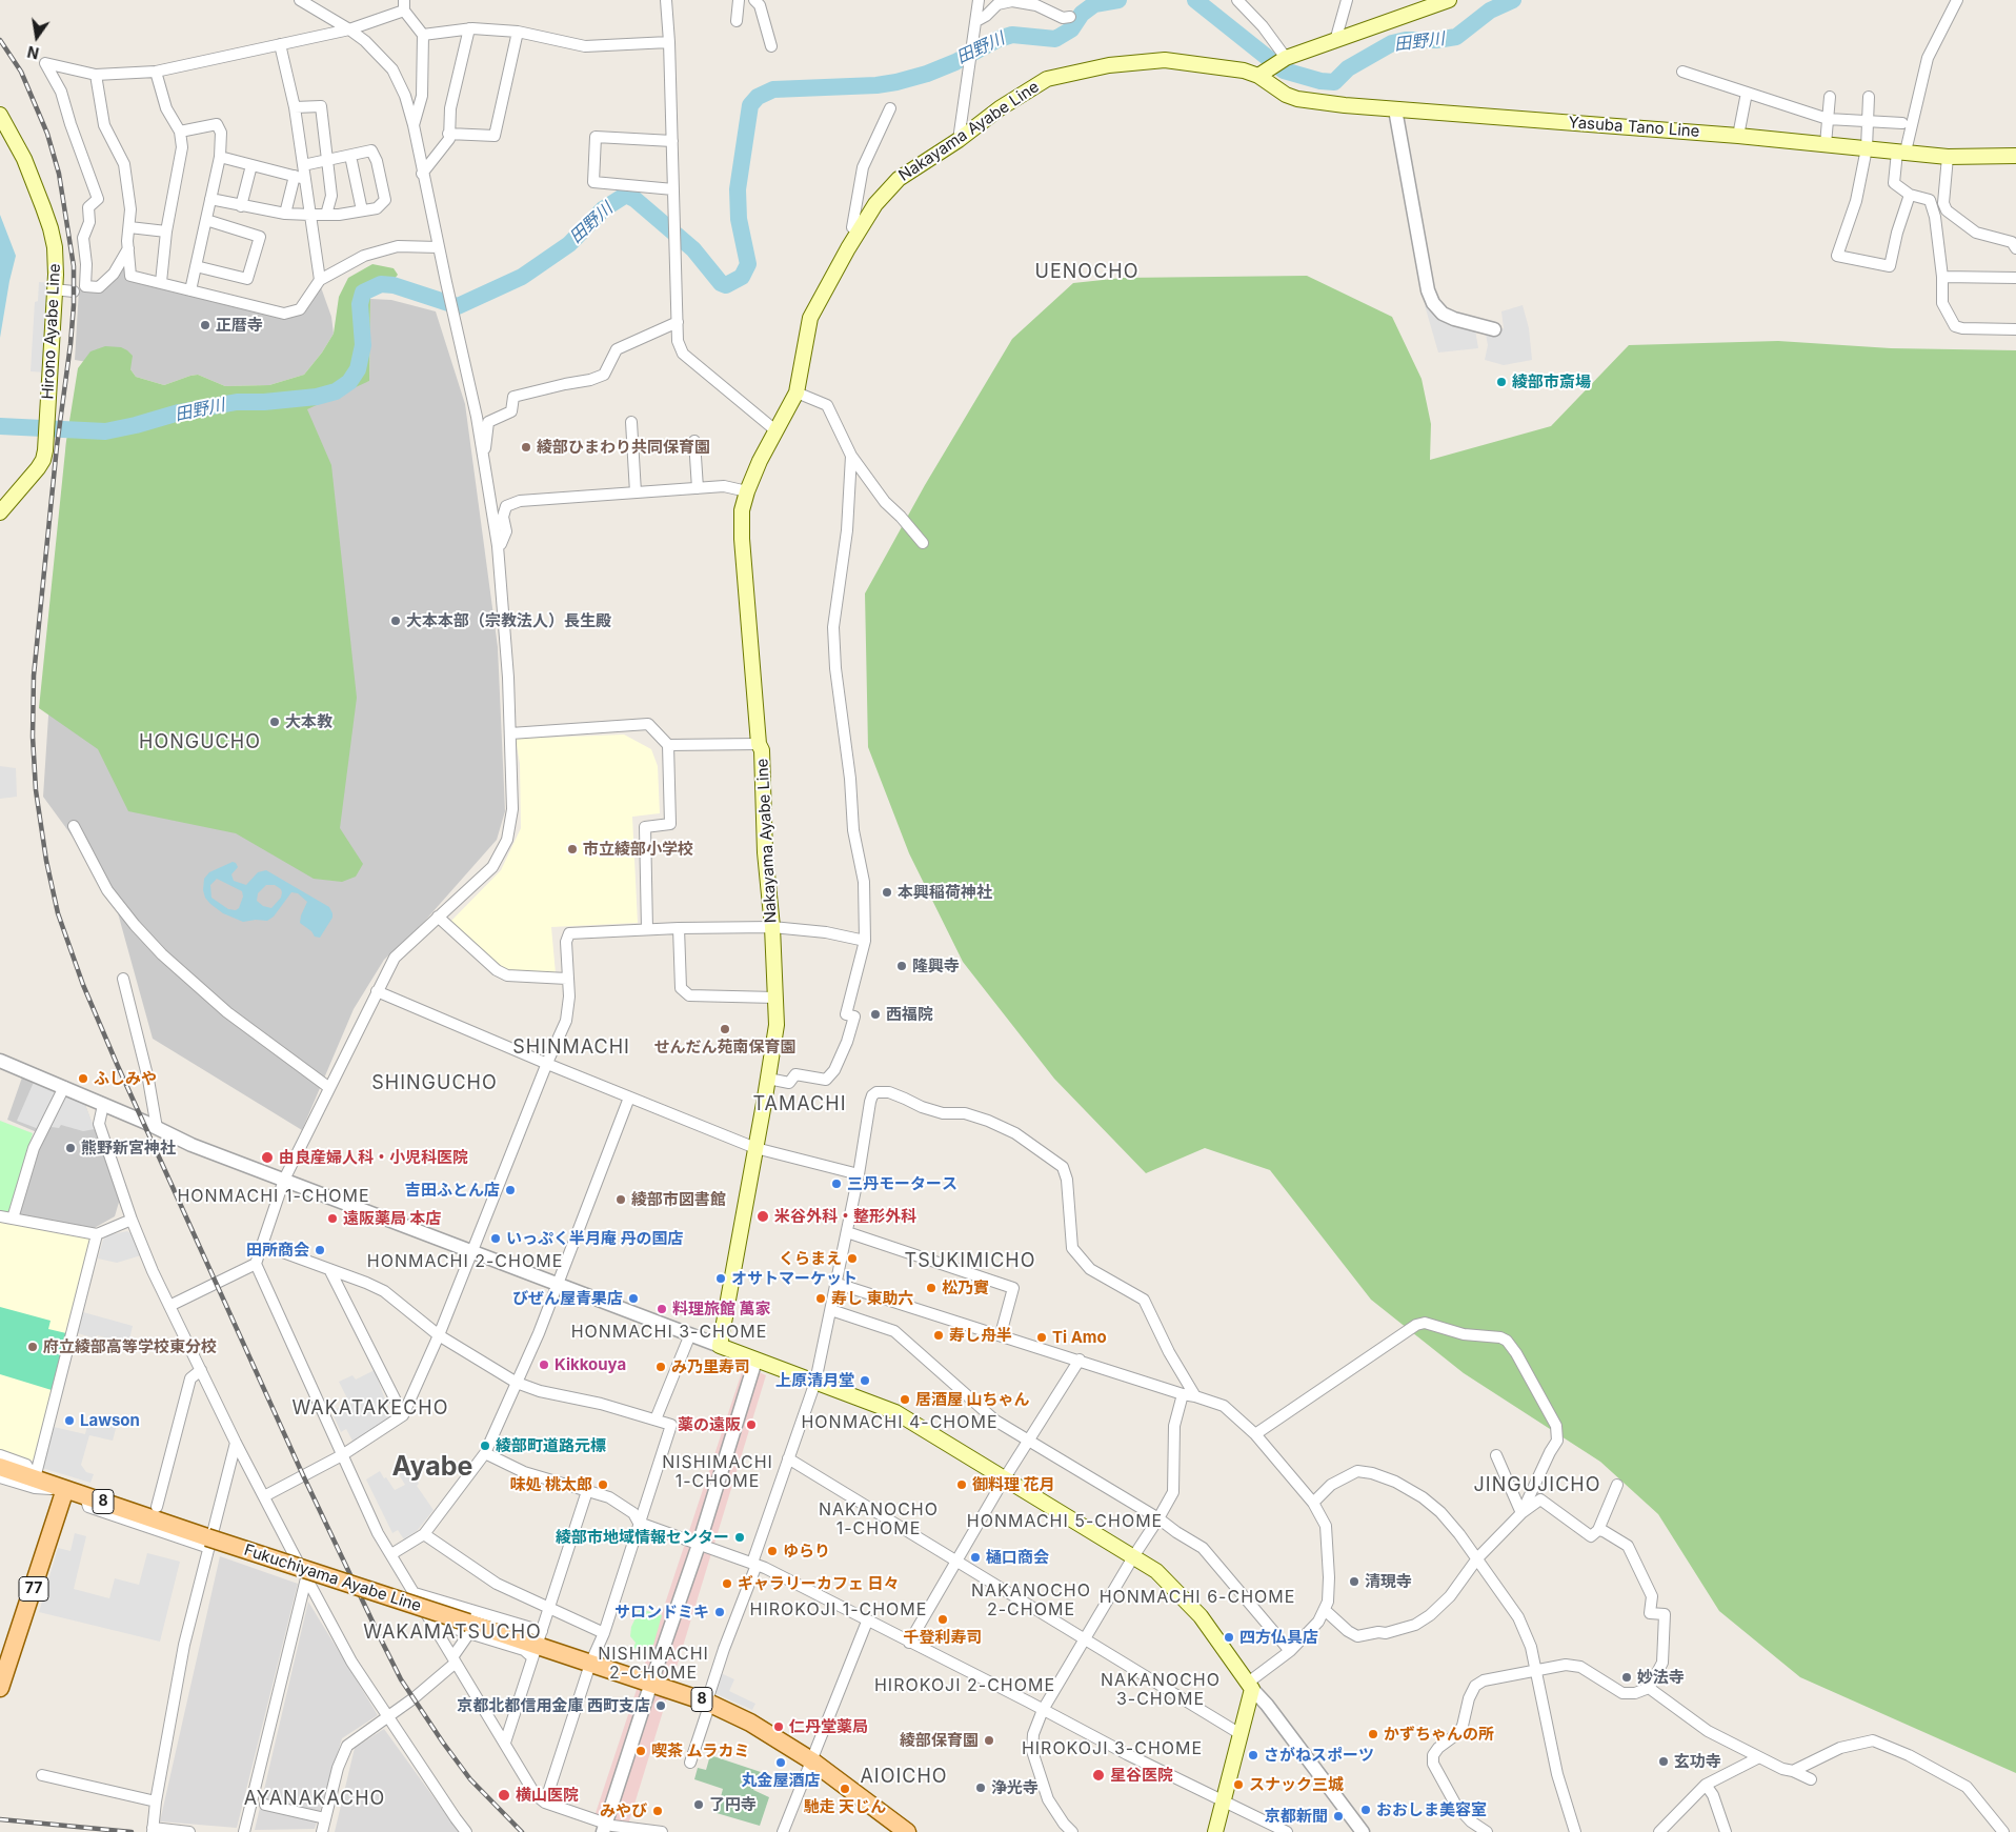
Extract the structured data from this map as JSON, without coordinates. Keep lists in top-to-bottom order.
{
  "streets": {
    "main road": [
      "Yasuba Tano Line",
      "Nakayama Ayabe Line",
      "Hirono Ayabe Line",
      "8",
      "Fukuchiyama Ayabe Line",
      "77"
    ]
  },
  "crossings": [
    ["Yasuba Tano Line", "Nakayama Ayabe Line"],
    ["Fukuchiyama Ayabe Line", "77"]
  ],
  "districts": [
    "UENOCHO",
    "HONGUCHO",
    "SHINMACHI",
    "SHINGUCHO",
    "TAMACHI",
    "HONMACHI 1-CHOME",
    "HONMACHI 2-CHOME",
    "TSUKIMICHO",
    "HONMACHI 3-CHOME",
    "WAKATAKECHO",
    "HONMACHI 4-CHOME",
    "NISHIMACHI 1-CHOME",
    "Ayabe",
    "JINGUJICHO",
    "NAKANOCHO 1-CHOME",
    "HONMACHI 5-CHOME",
    "NAKANOCHO 2-CHOME",
    "HONMACHI 6-CHOME",
    "HIROKOJI 1-CHOME",
    "WAKAMATSUCHO",
    "NISHIMACHI 2-CHOME",
    "NAKANOCHO 3-CHOME",
    "HIROKOJI 2-CHOME",
    "HIROKOJI 3-CHOME",
    "AIOICHO",
    "AYANAKACHO"
  ],
  "water": ["田野川"],
  "places": [
    "正暦寺",
    "綾部市斎場",
    "綾部ひまわり共同保育園",
    "大本本部（宗教法人）長生殿",
    "大本教",
    "市立綾部小学校",
    "本興稲荷神社",
    "隆興寺",
    "西福院",
    "せんだん苑南保育園",
    "ふしみや",
    "熊野新宮神社",
    "由良産婦人科・小児科医院",
    "三丹モータース",
    "吉田ふとん店",
    "綾部市図書館",
    "米谷外科・整形外科",
    "遠阪薬局 本店",
    "いっぷく半月庵 丹の国店",
    "田所商会",
    "くらまえ",
    "オサトマーケット",
    "松乃實",
    "びぜん屋青果店",
    "寿し 東助六",
    "料理旅館 萬家",
    "寿し舟半",
    "Ti Amo",
    "府立綾部高等学校東分校",
    "Kikkouya",
    "み乃里寿司",
    "上原清月堂",
    "居酒屋 山ちゃん",
    "Lawson",
    "薬の遠阪",
    "綾部町道路元標",
    "味処 桃太郎",
    "御料理 花月",
    "綾部市地域情報センター",
    "ゆらり",
    "樋口商会",
    "清現寺",
    "ギャラリーカフェ 日々",
    "サロンドミキ",
    "千登利寿司",
    "四方仏具店",
    "妙法寺",
    "京都北都信用金庫 西町支店",
    "仁丹堂薬局",
    "かずちゃんの所",
    "綾部保育園",
    "喫茶 ムラカミ",
    "さがねスポーツ",
    "玄功寺",
    "丸金屋酒店",
    "星谷医院",
    "スナック三城",
    "浄光寺",
    "馳走 天じん",
    "横山医院",
    "了円寺",
    "おおしま美容室",
    "みやび",
    "京都新聞"
  ],
  "north": "bottom"
}
